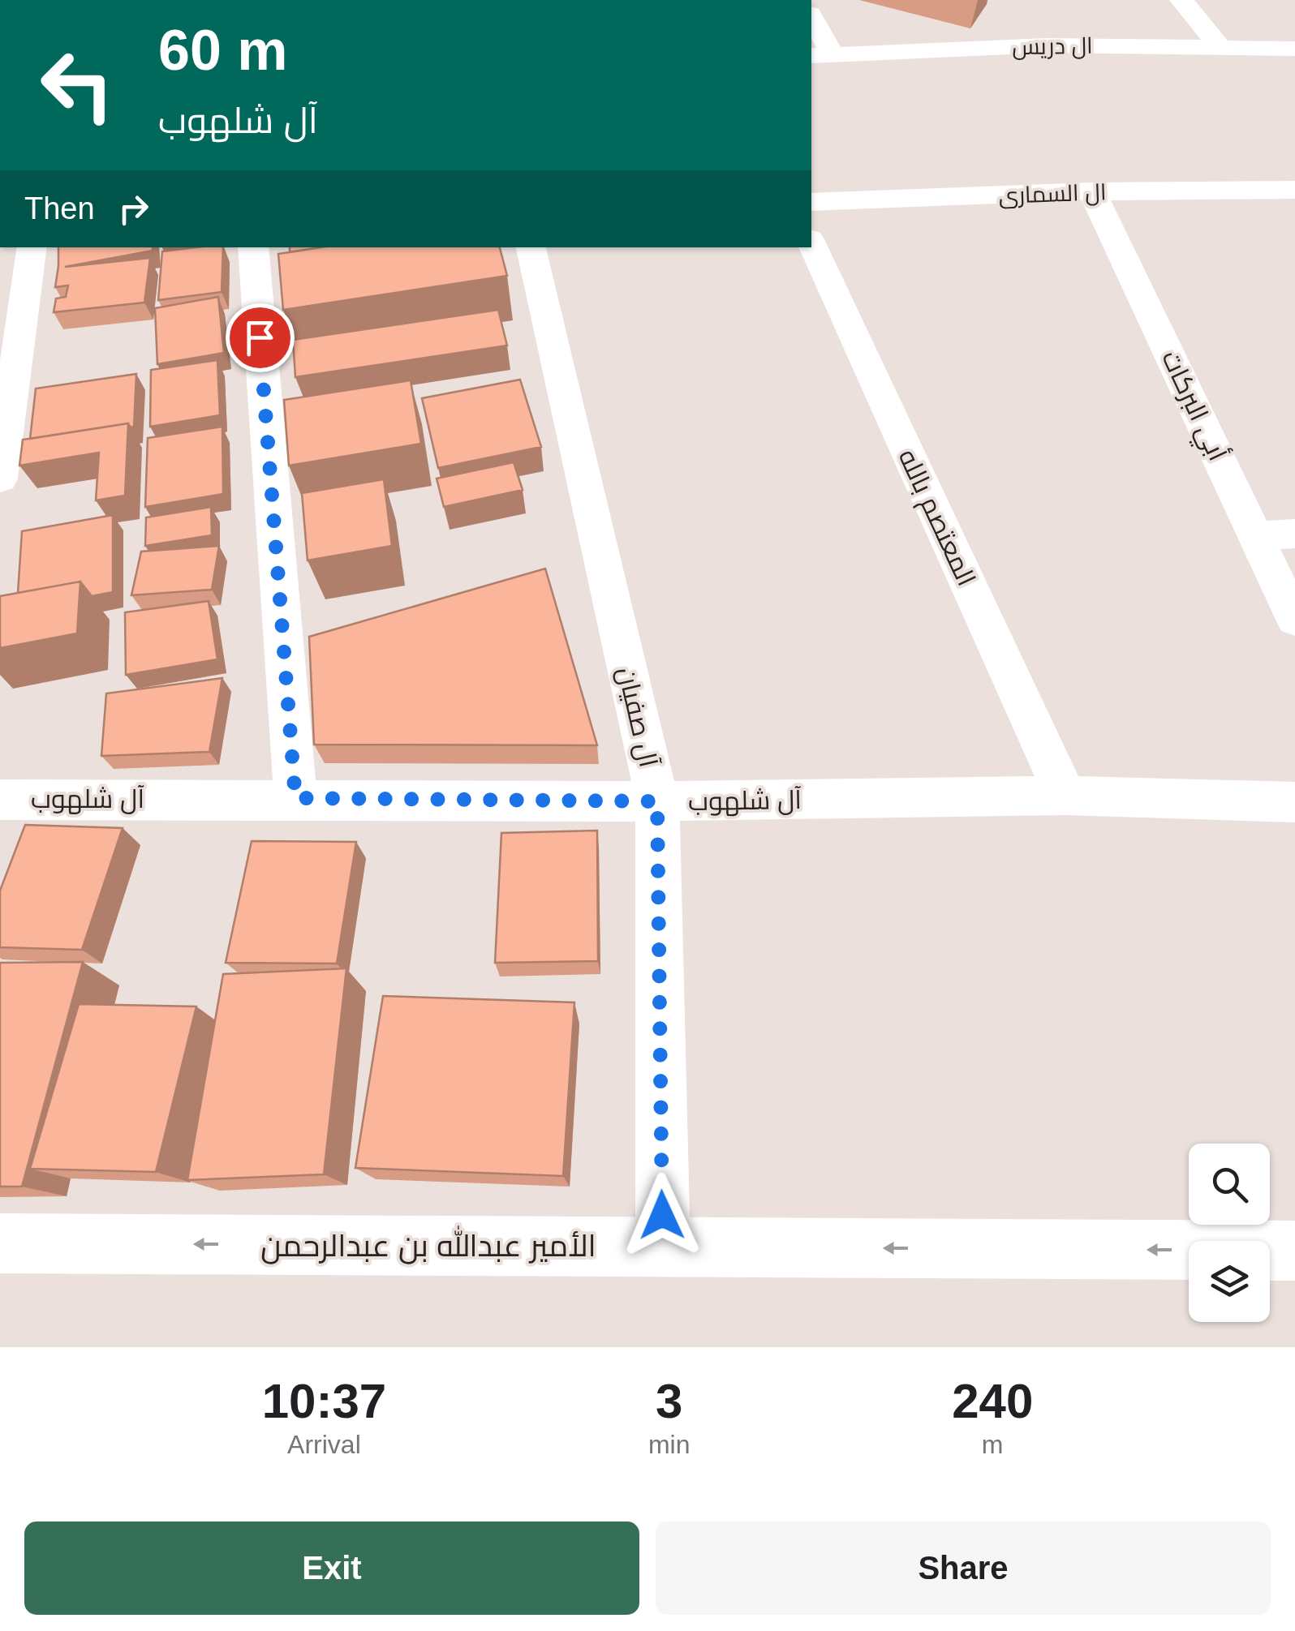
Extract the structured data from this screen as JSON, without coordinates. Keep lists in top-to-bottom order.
{
  "streets": {
    "main road": ["الأمير عبدالله بن عبدالرحمن"],
    "street": [
      "ال دريس",
      "ال السمارى",
      "أبي البركات",
      "المعتصم بالله",
      "آل صفيان",
      "آل شلهوب"
    ]
  },
  "crossings": [
    ["ال السمارى", "أبي البركات"],
    ["المعتصم بالله", "آل شلهوب"],
    ["آل صفيان", "آل شلهوب"],
    ["آل صفيان", "الأمير عبدالله بن عبدالرحمن"]
  ],
  "one_way": ["الأمير عبدالله بن عبدالرحمن"],
  "page": {
    "turn": ["60 m", "آل شلهوب"],
    "then": "Then",
    "eta": [
      "10:37",
      "Arrival",
      "3",
      "min",
      "240",
      "m"
    ],
    "buttons": ["Exit", "Share"]
  }
}
